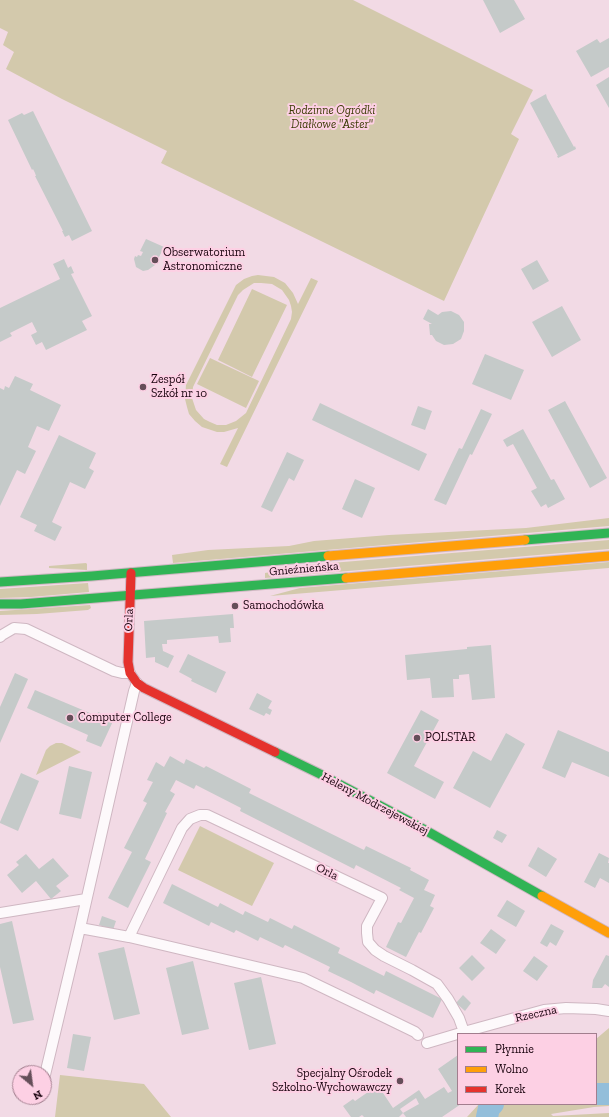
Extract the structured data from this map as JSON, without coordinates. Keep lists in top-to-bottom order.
{
  "streets": {
    "street": [
      "Gnieźnieńska",
      "Orla",
      "Heleny Modrzejewskiej",
      "Rzeczna"
    ]
  },
  "crossings": [
    ["Gnieźnieńska", "Orla"],
    ["Orla", "Heleny Modrzejewskiej"],
    ["Orla", "Rzeczna"]
  ],
  "parks": ["Rodzinne Ogródki Diałkowe \"Aster\""],
  "places": [
    "Obserwatorium Astronomiczne",
    "Zespół Szkół nr 10",
    "Samochodówka",
    "Computer College",
    "POLSTAR",
    "Specjalny Ośrodek Szkolno-Wychowawczy"
  ],
  "legend": ["Płynnie", "Wolno", "Korek"],
  "north": "bottom right"
}
